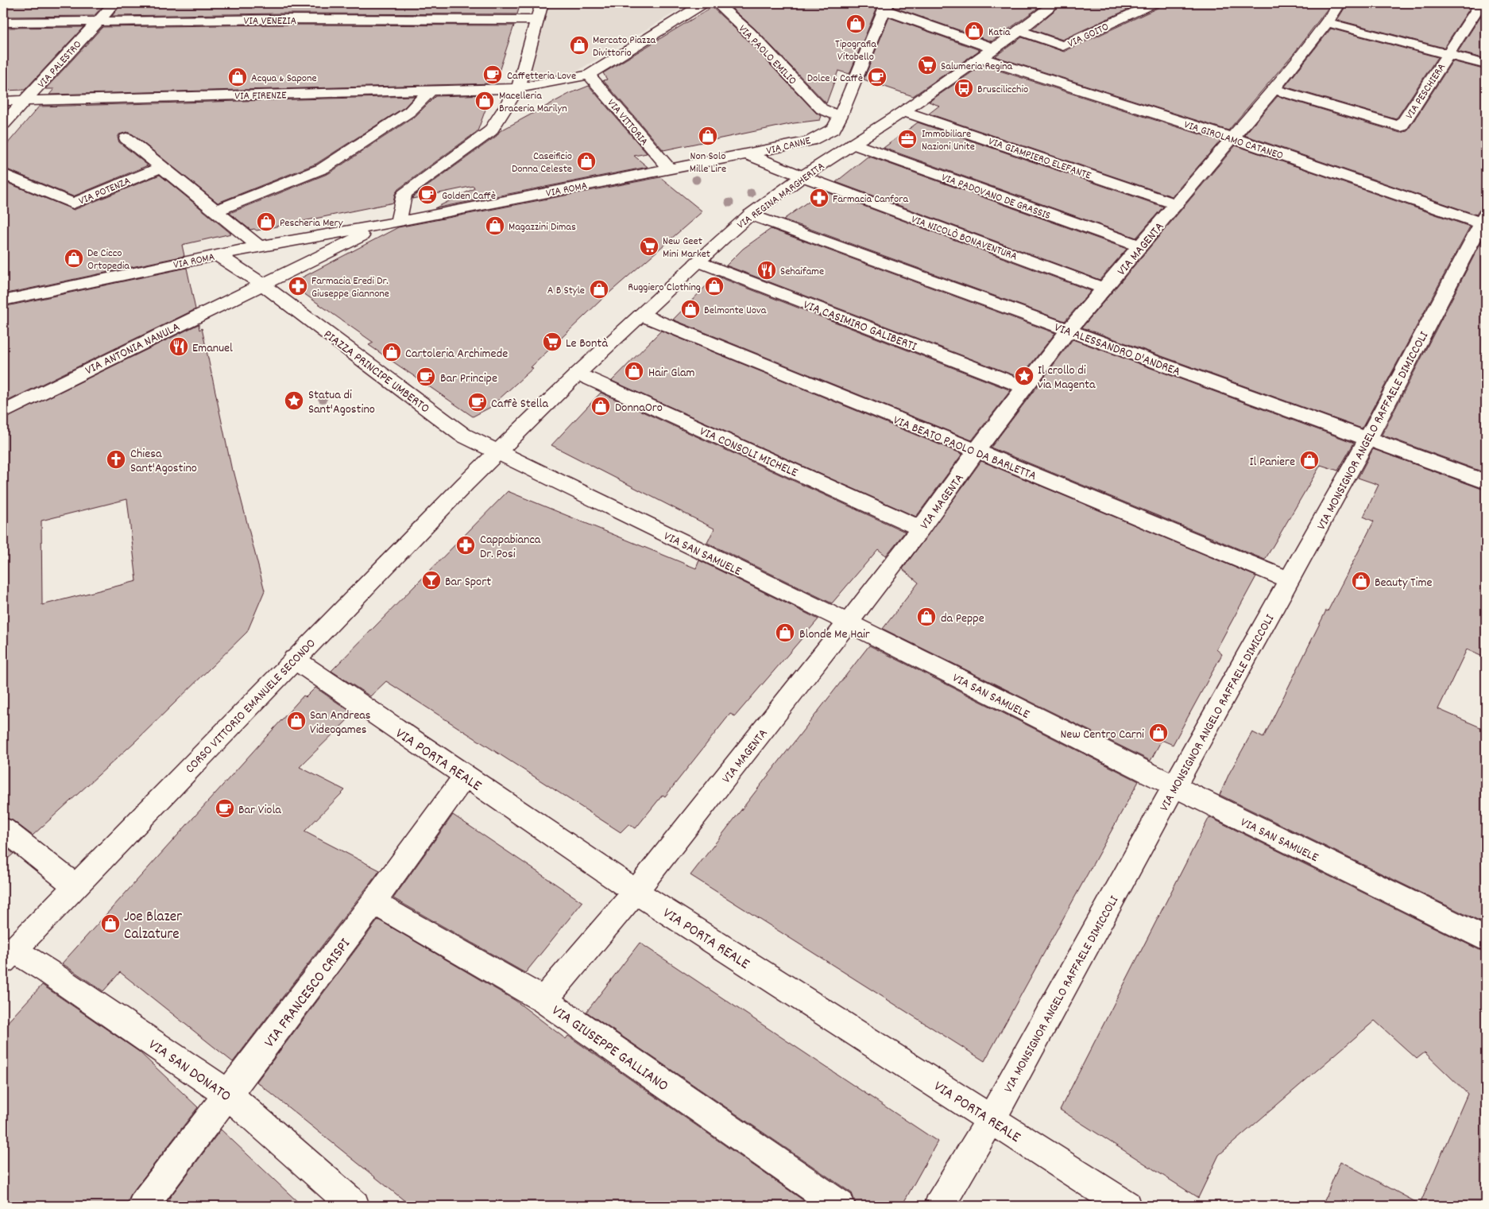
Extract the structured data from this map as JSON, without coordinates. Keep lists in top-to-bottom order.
{
  "streets": {
    "street": [
      "VIA VENEZIA",
      "VIA GOITO",
      "VIA PAOLO EMILIO",
      "VIA PALESTRO",
      "VIA PESCHIERA",
      "VIA FIRENZE",
      "VIA VITTORIA",
      "VIA GIROLAMO CATANEO",
      "VIA CANNE",
      "VIA GIAMPIERO ELEFANTE",
      "VIA ROMA",
      "VIA POTENZA",
      "VIA REGINA MARGHERITA",
      "VIA PADOVANO DE GRASSIS",
      "VIA NICOLÒ BONAVENTURA",
      "VIA MAGENTA",
      "VIA CASIMIRO GALIBERTI",
      "VIA ANTONIA NANULA",
      "VIA ALESSANDRO D'ANDREA",
      "PIAZZA PRINCIPE UMBERTO",
      "VIA MONSIGNOR ANGELO RAFFAELE DIMICCOLI",
      "VIA BEATO PAOLO DA BARLETTA",
      "VIA CONSOLI MICHELE",
      "VIA SAN SAMUELE",
      "CORSO VITTORIO EMANUELE SECONDO",
      "VIA PORTA REALE",
      "VIA FRANCESCO CRISPI",
      "VIA GIUSEPPE GALLIANO",
      "VIA SAN DONATO"
    ]
  },
  "crossings": [
    ["VIA VENEZIA", "VIA PALESTRO"],
    ["VIA GOITO", "VIA REGINA MARGHERITA"],
    ["VIA PAOLO EMILIO", "VIA CANNE"],
    ["VIA PALESTRO", "VIA FIRENZE"],
    ["VIA PESCHIERA", "VIA MAGENTA"],
    ["VIA FIRENZE", "VIA VITTORIA"],
    ["VIA VITTORIA", "VIA ROMA"],
    ["VIA GIROLAMO CATANEO", "VIA REGINA MARGHERITA"],
    ["VIA GIROLAMO CATANEO", "VIA MAGENTA"],
    ["VIA GIROLAMO CATANEO", "VIA MONSIGNOR ANGELO RAFFAELE DIMICCOLI"],
    ["VIA CANNE", "VIA ROMA"],
    ["VIA CANNE", "VIA NICOLÒ BONAVENTURA"],
    ["VIA GIAMPIERO ELEFANTE", "VIA REGINA MARGHERITA"],
    ["VIA GIAMPIERO ELEFANTE", "VIA MAGENTA"],
    ["VIA ROMA", "VIA NICOLÒ BONAVENTURA"],
    ["VIA ROMA", "VIA ANTONIA NANULA"],
    ["VIA ROMA", "PIAZZA PRINCIPE UMBERTO"],
    ["VIA REGINA MARGHERITA", "VIA PADOVANO DE GRASSIS"],
    ["VIA REGINA MARGHERITA", "VIA NICOLÒ BONAVENTURA"],
    ["VIA REGINA MARGHERITA", "VIA CASIMIRO GALIBERTI"],
    ["VIA REGINA MARGHERITA", "VIA ALESSANDRO D'ANDREA"],
    ["VIA REGINA MARGHERITA", "PIAZZA PRINCIPE UMBERTO"],
    ["VIA REGINA MARGHERITA", "VIA BEATO PAOLO DA BARLETTA"],
    ["VIA REGINA MARGHERITA", "VIA CONSOLI MICHELE"],
    ["VIA REGINA MARGHERITA", "VIA SAN SAMUELE"],
    ["VIA REGINA MARGHERITA", "CORSO VITTORIO EMANUELE SECONDO"],
    ["VIA PADOVANO DE GRASSIS", "VIA MAGENTA"],
    ["VIA NICOLÒ BONAVENTURA", "VIA MAGENTA"],
    ["VIA MAGENTA", "VIA CASIMIRO GALIBERTI"],
    ["VIA MAGENTA", "VIA ALESSANDRO D'ANDREA"],
    ["VIA MAGENTA", "VIA BEATO PAOLO DA BARLETTA"],
    ["VIA MAGENTA", "VIA CONSOLI MICHELE"],
    ["VIA MAGENTA", "VIA SAN SAMUELE"],
    ["VIA MAGENTA", "VIA PORTA REALE"],
    ["VIA MAGENTA", "VIA GIUSEPPE GALLIANO"],
    ["VIA ANTONIA NANULA", "PIAZZA PRINCIPE UMBERTO"],
    ["VIA ALESSANDRO D'ANDREA", "VIA MONSIGNOR ANGELO RAFFAELE DIMICCOLI"],
    ["PIAZZA PRINCIPE UMBERTO", "VIA SAN SAMUELE"],
    ["PIAZZA PRINCIPE UMBERTO", "CORSO VITTORIO EMANUELE SECONDO"],
    ["VIA MONSIGNOR ANGELO RAFFAELE DIMICCOLI", "VIA BEATO PAOLO DA BARLETTA"],
    ["VIA MONSIGNOR ANGELO RAFFAELE DIMICCOLI", "VIA SAN SAMUELE"],
    ["VIA MONSIGNOR ANGELO RAFFAELE DIMICCOLI", "VIA PORTA REALE"],
    ["VIA SAN SAMUELE", "CORSO VITTORIO EMANUELE SECONDO"],
    ["CORSO VITTORIO EMANUELE SECONDO", "VIA PORTA REALE"],
    ["CORSO VITTORIO EMANUELE SECONDO", "VIA SAN DONATO"],
    ["VIA PORTA REALE", "VIA FRANCESCO CRISPI"],
    ["VIA FRANCESCO CRISPI", "VIA GIUSEPPE GALLIANO"],
    ["VIA FRANCESCO CRISPI", "VIA SAN DONATO"]
  ],
  "places": {
    "shop": [
      "Tipografia Vitobello",
      "Katia",
      "Mercato Piazza Divittorio",
      "Acqua & Sapone",
      "Macelleria Braceria Marilyn",
      "Non Solo Mille Lire",
      "Caseificio Donna Celeste",
      "Pescheria Mery",
      "Magazzini Dimas",
      "De Cicco Ortopedia",
      "Ruggiero Clothing",
      "A B Style",
      "Belmonte Uova",
      "Cartoleria Archimede",
      "Hair Glam",
      "DonnaOro",
      "Il Paniere",
      "Beauty Time",
      "da Peppe",
      "Blonde Me Hair",
      "San Andreas Videogames",
      "New Centro Carni",
      "Joe Blazer Calzature"
    ],
    "supermarket": ["Salumeria Regina", "New Geet Mini Market", "Le Bontà"],
    "cafe": [
      "Caffetteria Love",
      "Dolce & Caffè",
      "Golden Caffè",
      "Bar Principe",
      "Caffè Stella",
      "Bar Viola"
    ],
    "bus stop": ["Bruscilicchio"],
    "office": ["Immobiliare Nazioni Unite"],
    "pharmacy": ["Farmacia Canfora", "Farmacia Eredi Dr. Giuseppe Giannone", "Cappabianca Dr. Posi"],
    "restaurant": ["Sehaifame", "Emanuel"],
    "place": ["Il crollo di via Magenta", "Statua di Sant'Agostino"],
    "church": ["Chiesa Sant'Agostino"],
    "bar": ["Bar Sport"]
  }
}
